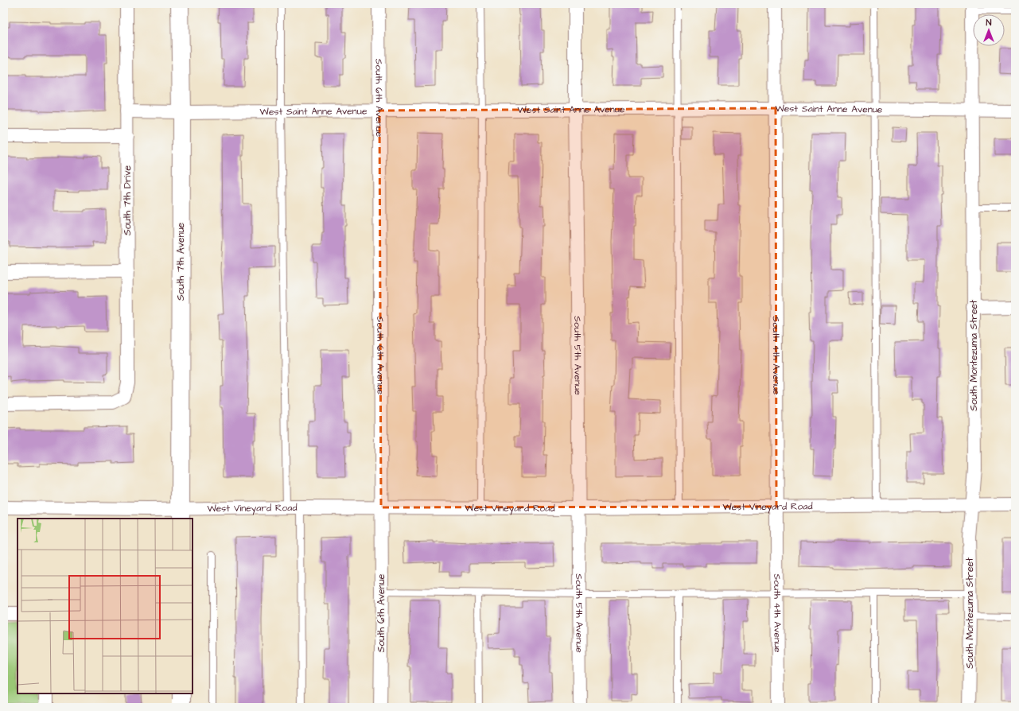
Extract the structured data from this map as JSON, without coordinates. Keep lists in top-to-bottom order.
{
  "streets": {
    "main road": ["South 7th Avenue"],
    "street": [
      "South 6th Avenue",
      "West Saint Anne Avenue",
      "South 7th Drive",
      "South 5th Avenue",
      "South 4th Avenue",
      "South Montezuma Street",
      "West Vineyard Road"
    ]
  },
  "crossings": [
    ["South 6th Avenue", "West Saint Anne Avenue"],
    ["South 6th Avenue", "West Vineyard Road"],
    ["West Saint Anne Avenue", "South 7th Drive"],
    ["West Saint Anne Avenue", "South 7th Avenue"],
    ["West Saint Anne Avenue", "South 5th Avenue"],
    ["West Saint Anne Avenue", "South 4th Avenue"],
    ["West Saint Anne Avenue", "South Montezuma Street"],
    ["South 7th Avenue", "West Vineyard Road"],
    ["South 5th Avenue", "West Vineyard Road"],
    ["South 4th Avenue", "West Vineyard Road"],
    ["South Montezuma Street", "West Vineyard Road"]
  ],
  "north": "top"
}
